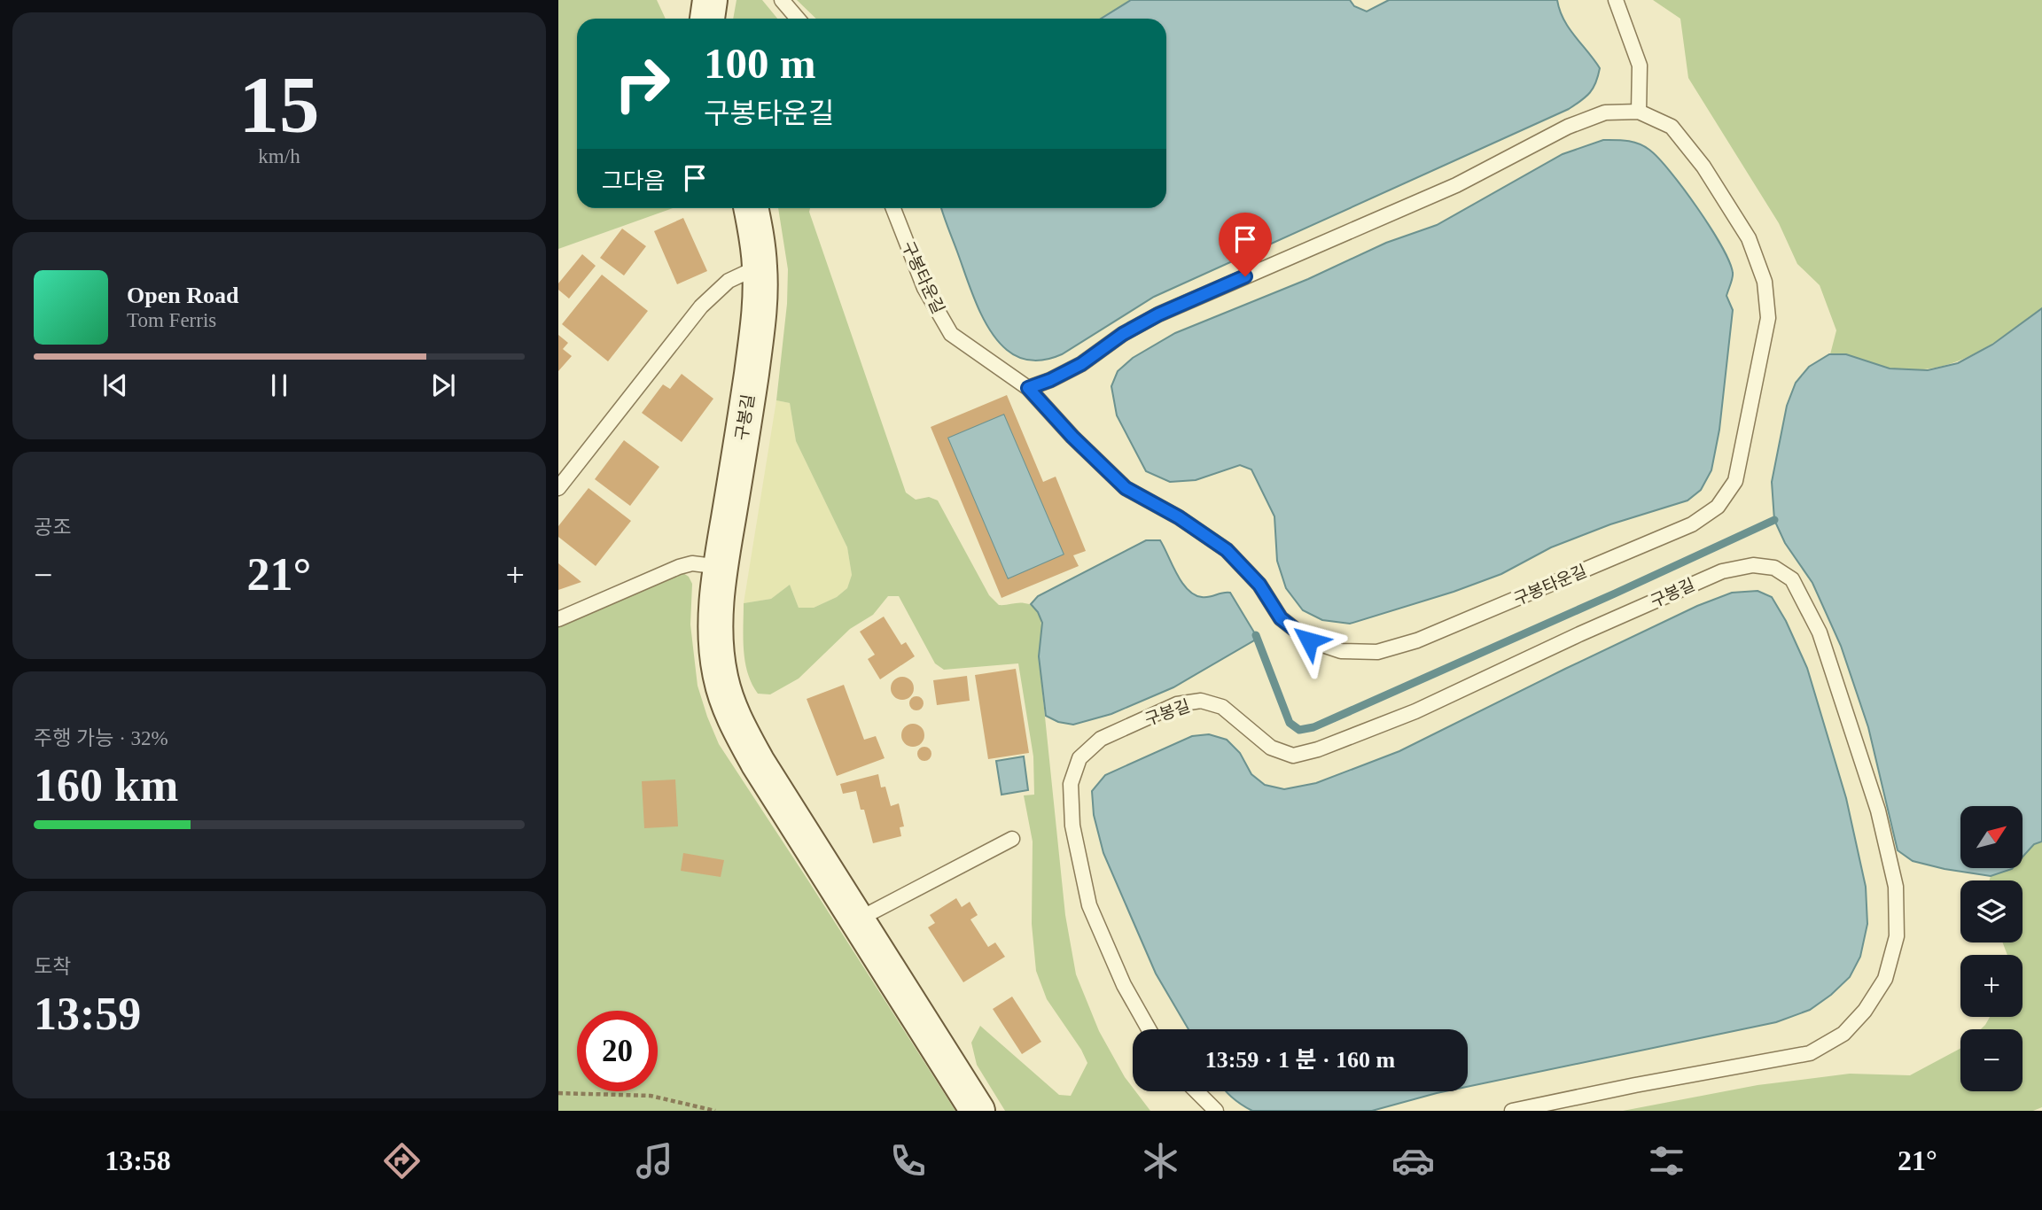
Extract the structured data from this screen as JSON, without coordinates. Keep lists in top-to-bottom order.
{
  "streets": {
    "street": ["구봉길"],
    "lane": ["구봉타운길"]
  },
  "north": "top right",
  "page": {
    "tile": [
      ["15", "km/h"],
      "공조",
      ["주행 가능 · 32%", "160 km"],
      ["도착", "13:59"]
    ],
    "turn": ["100 m", "구봉타운길"],
    "then": "그다음",
    "song": ["Open Road", "Tom Ferris"],
    "heat": ["−", "21°", "+"],
    "map_buttons": ["+", "−"],
    "limit": "20",
    "trip": "13:59 · 1 분 · 160 m",
    "tabs": ["13:58", "21°"]
  }
}
